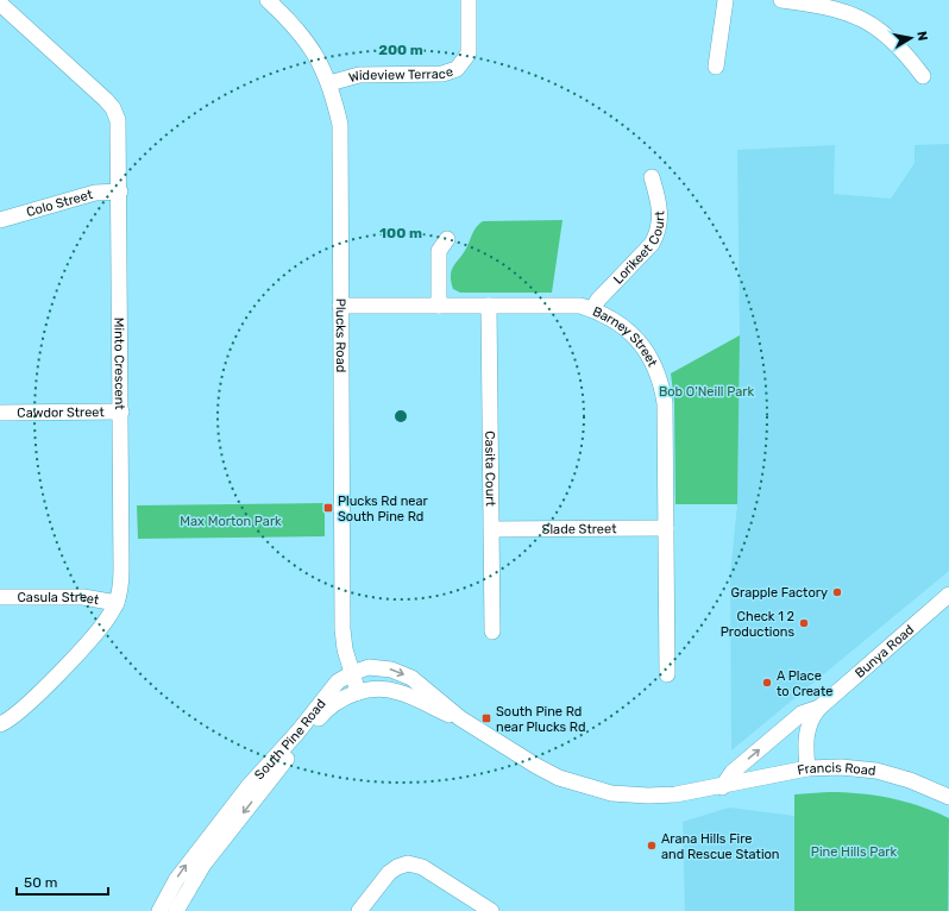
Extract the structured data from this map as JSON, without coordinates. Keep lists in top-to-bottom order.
{
  "streets": {
    "street": [
      "Wideview Terrace",
      "Colo Street",
      "Lorikeet Court",
      "Plucks Road",
      "Barney Street",
      "Minto Crescent",
      "Cawdor Street",
      "Casita Court",
      "Slade Street",
      "Casula Street",
      "Bunya Road",
      "South Pine Road",
      "Francis Road"
    ]
  },
  "crossings": [
    ["Wideview Terrace", "Plucks Road"],
    ["Colo Street", "Minto Crescent"],
    ["Lorikeet Court", "Barney Street"],
    ["Plucks Road", "Barney Street"],
    ["Plucks Road", "South Pine Road"],
    ["Barney Street", "Casita Court"],
    ["Barney Street", "Slade Street"],
    ["Minto Crescent", "Cawdor Street"],
    ["Minto Crescent", "Casula Street"],
    ["Casita Court", "Slade Street"],
    ["Bunya Road", "South Pine Road"],
    ["Bunya Road", "Francis Road"],
    ["South Pine Road", "Francis Road"]
  ],
  "parks": ["Bob O'Neill Park", "Max Morton Park", "Pine Hills Park"],
  "places": {
    "transit": ["Plucks Rd near South Pine Rd", "South Pine Rd near Plucks Rd"],
    "other": [
      "Grapple Factory",
      "Check 1 2 Productions",
      "A Place to Create",
      "Arana Hills Fire and Rescue Station"
    ]
  },
  "scale_bar": "50 m",
  "north": "right",
  "rings": ["200 m", "100 m"]
}
